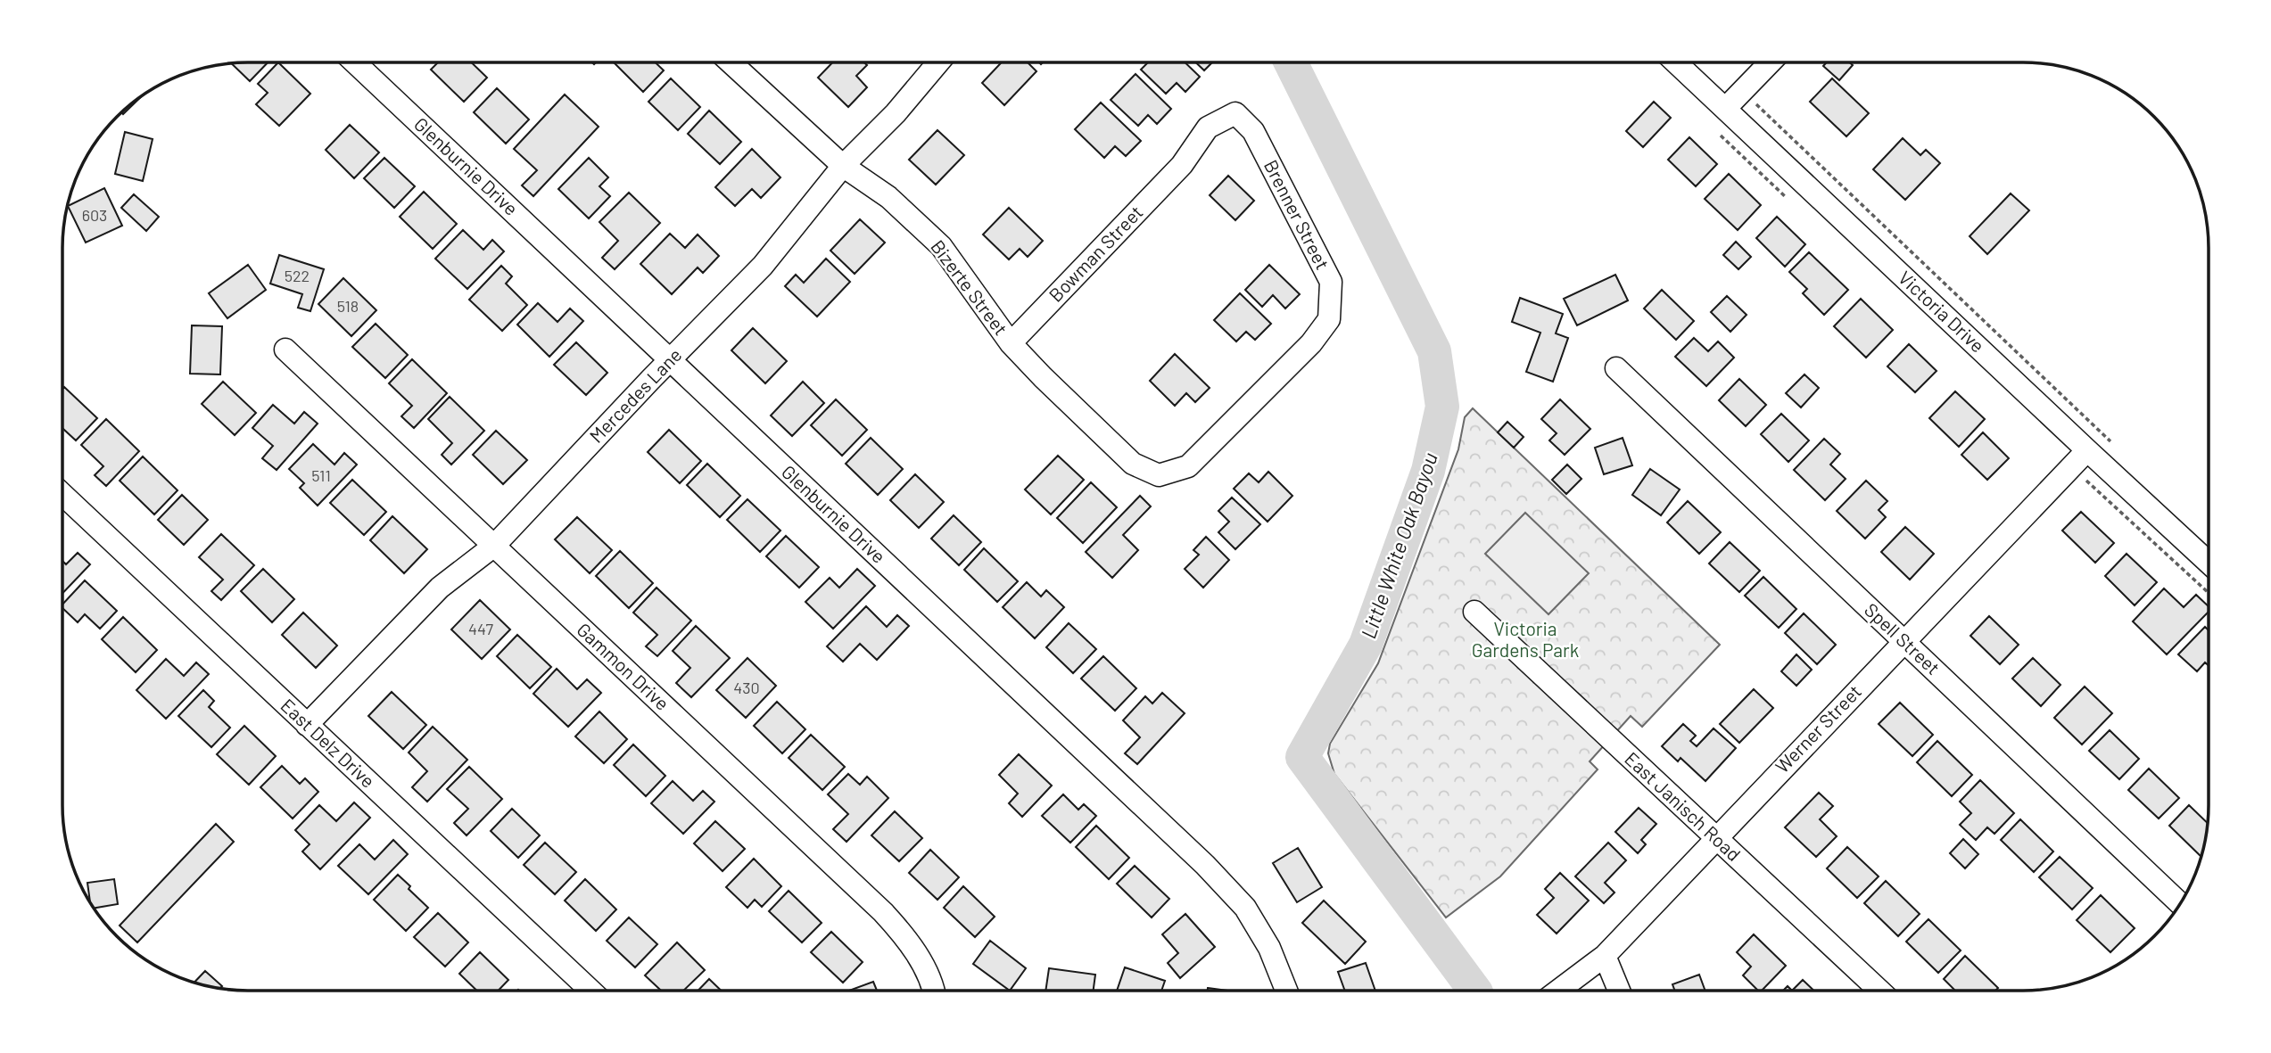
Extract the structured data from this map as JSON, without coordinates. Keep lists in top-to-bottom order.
{
  "streets": {
    "street": [
      "Glenburnie Drive",
      "Brenner Street",
      "Bowman Street",
      "Bizerte Street",
      "Victoria Drive",
      "Mercedes Lane",
      "Spell Street",
      "Gammon Drive",
      "Werner Street",
      "East Delz Drive",
      "East Janisch Road"
    ]
  },
  "crossings": [
    ["Glenburnie Drive", "Mercedes Lane"],
    ["Brenner Street", "Bowman Street"],
    ["Brenner Street", "Bizerte Street"],
    ["Bowman Street", "Bizerte Street"],
    ["Bizerte Street", "Mercedes Lane"],
    ["Victoria Drive", "Werner Street"],
    ["Mercedes Lane", "Gammon Drive"],
    ["Mercedes Lane", "East Delz Drive"],
    ["Spell Street", "Werner Street"],
    ["Werner Street", "East Janisch Road"]
  ],
  "water": ["Little White Oak Bayou"],
  "parks": ["Victoria Gardens Park"],
  "house_numbers": [
    "603",
    "522",
    "518",
    "511",
    "447",
    "430"
  ]
}
